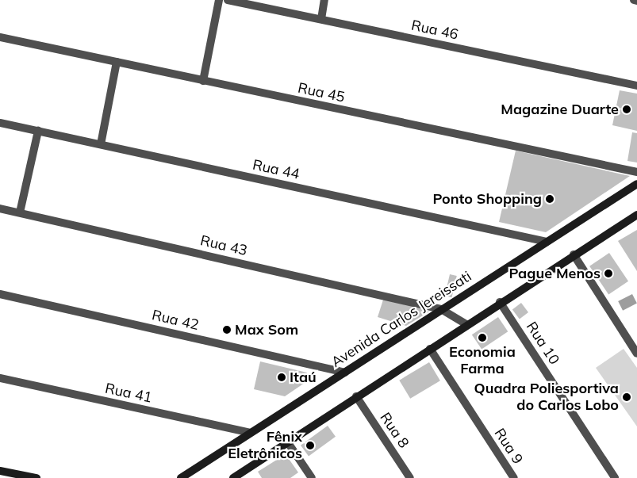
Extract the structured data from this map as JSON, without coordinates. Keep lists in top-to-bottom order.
{
  "streets": {
    "street": [
      "Rua 46",
      "Rua 45",
      "Rua 44",
      "Rua 43",
      "Avenida Carlos Jereissati",
      "Rua 42",
      "Rua 10",
      "Rua 41",
      "Rua 8",
      "Rua 9"
    ]
  },
  "crossings": [
    ["Rua 44", "Avenida Carlos Jereissati"],
    ["Rua 43", "Avenida Carlos Jereissati"],
    ["Avenida Carlos Jereissati", "Rua 42"],
    ["Avenida Carlos Jereissati", "Rua 41"]
  ],
  "places": [
    "Magazine Duarte",
    "Ponto Shopping",
    "Pague Menos",
    "Max Som",
    "Economia Farma",
    "Itaú",
    "Quadra Poliesportiva do Carlos Lobo",
    "Fênix Eletrônicos"
  ]
}
